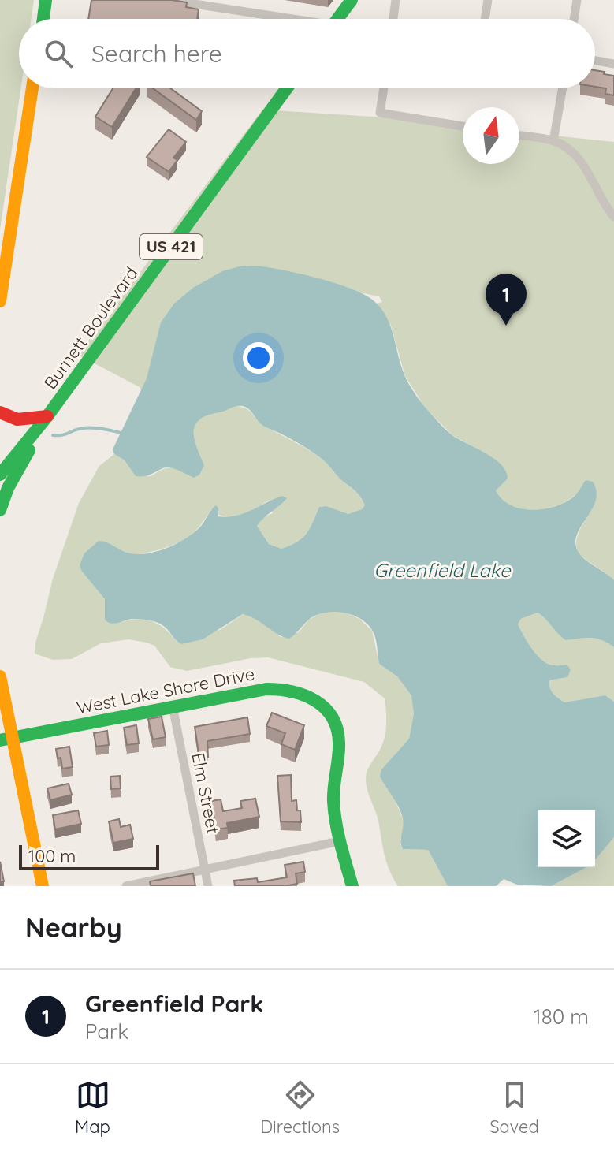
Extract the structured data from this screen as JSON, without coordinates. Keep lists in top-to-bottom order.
{
  "streets": {
    "main road": ["US 421", "Burnett Boulevard", "West Lake Shore Drive"],
    "street": ["Elm Street"]
  },
  "crossings": [
    ["West Lake Shore Drive", "Elm Street"]
  ],
  "water": ["Greenfield Lake"],
  "scale_bar": "100 m",
  "north": "top",
  "page": {
    "search": "Search here",
    "pins": "1",
    "scale": "100 m",
    "heading": "Nearby",
    "list": [
      {
        "mark": "1",
        "name": "Greenfield Park",
        "note": "Park",
        "value": "180 m"
      }
    ],
    "nav": ["Map", "Directions", "Saved"]
  }
}
